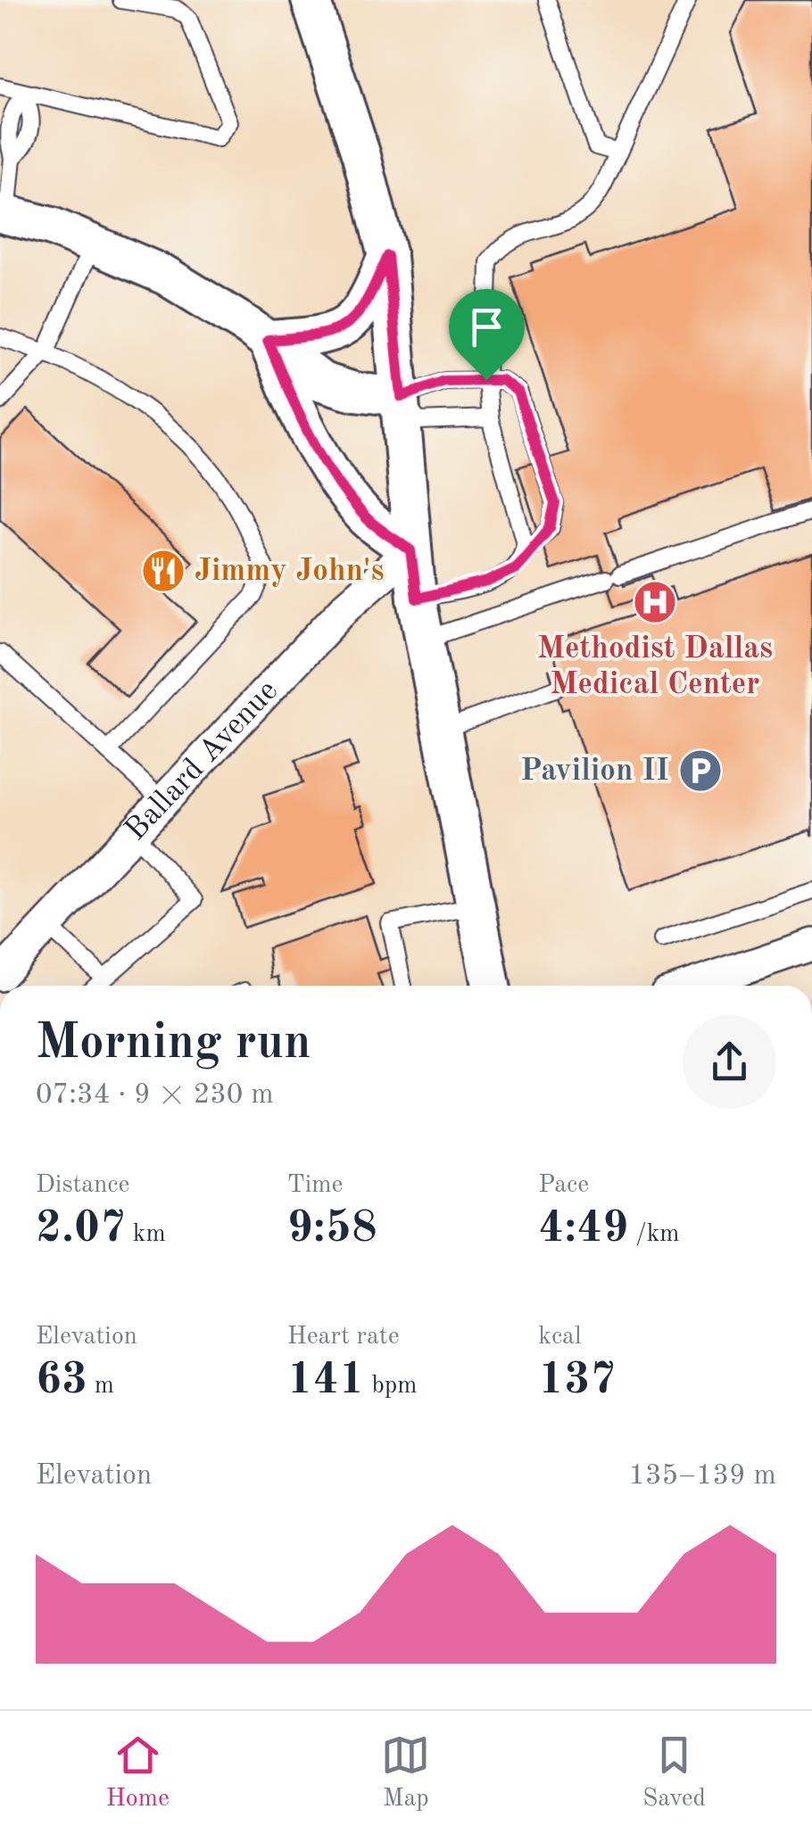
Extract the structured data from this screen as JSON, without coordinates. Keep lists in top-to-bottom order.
{
  "streets": {
    "street": ["Ballard Avenue"]
  },
  "places": {
    "restaurant": ["Jimmy John's"],
    "hospital": ["Methodist Dallas Medical Center"],
    "parking": ["Pavilion II"]
  },
  "page": {
    "heading": ["Morning run", "07:34 · 9 × 230 m"],
    "stats": [
      ["Distance", "2.07 km"],
      ["Time", "9:58"],
      ["Pace", "4:49 /km"],
      ["Elevation", "63 m"],
      ["Heart rate", "141 bpm"],
      ["kcal", "137"]
    ],
    "chart": ["Elevation", "135–139 m"],
    "tabs": ["Home", "Map", "Saved"]
  }
}
